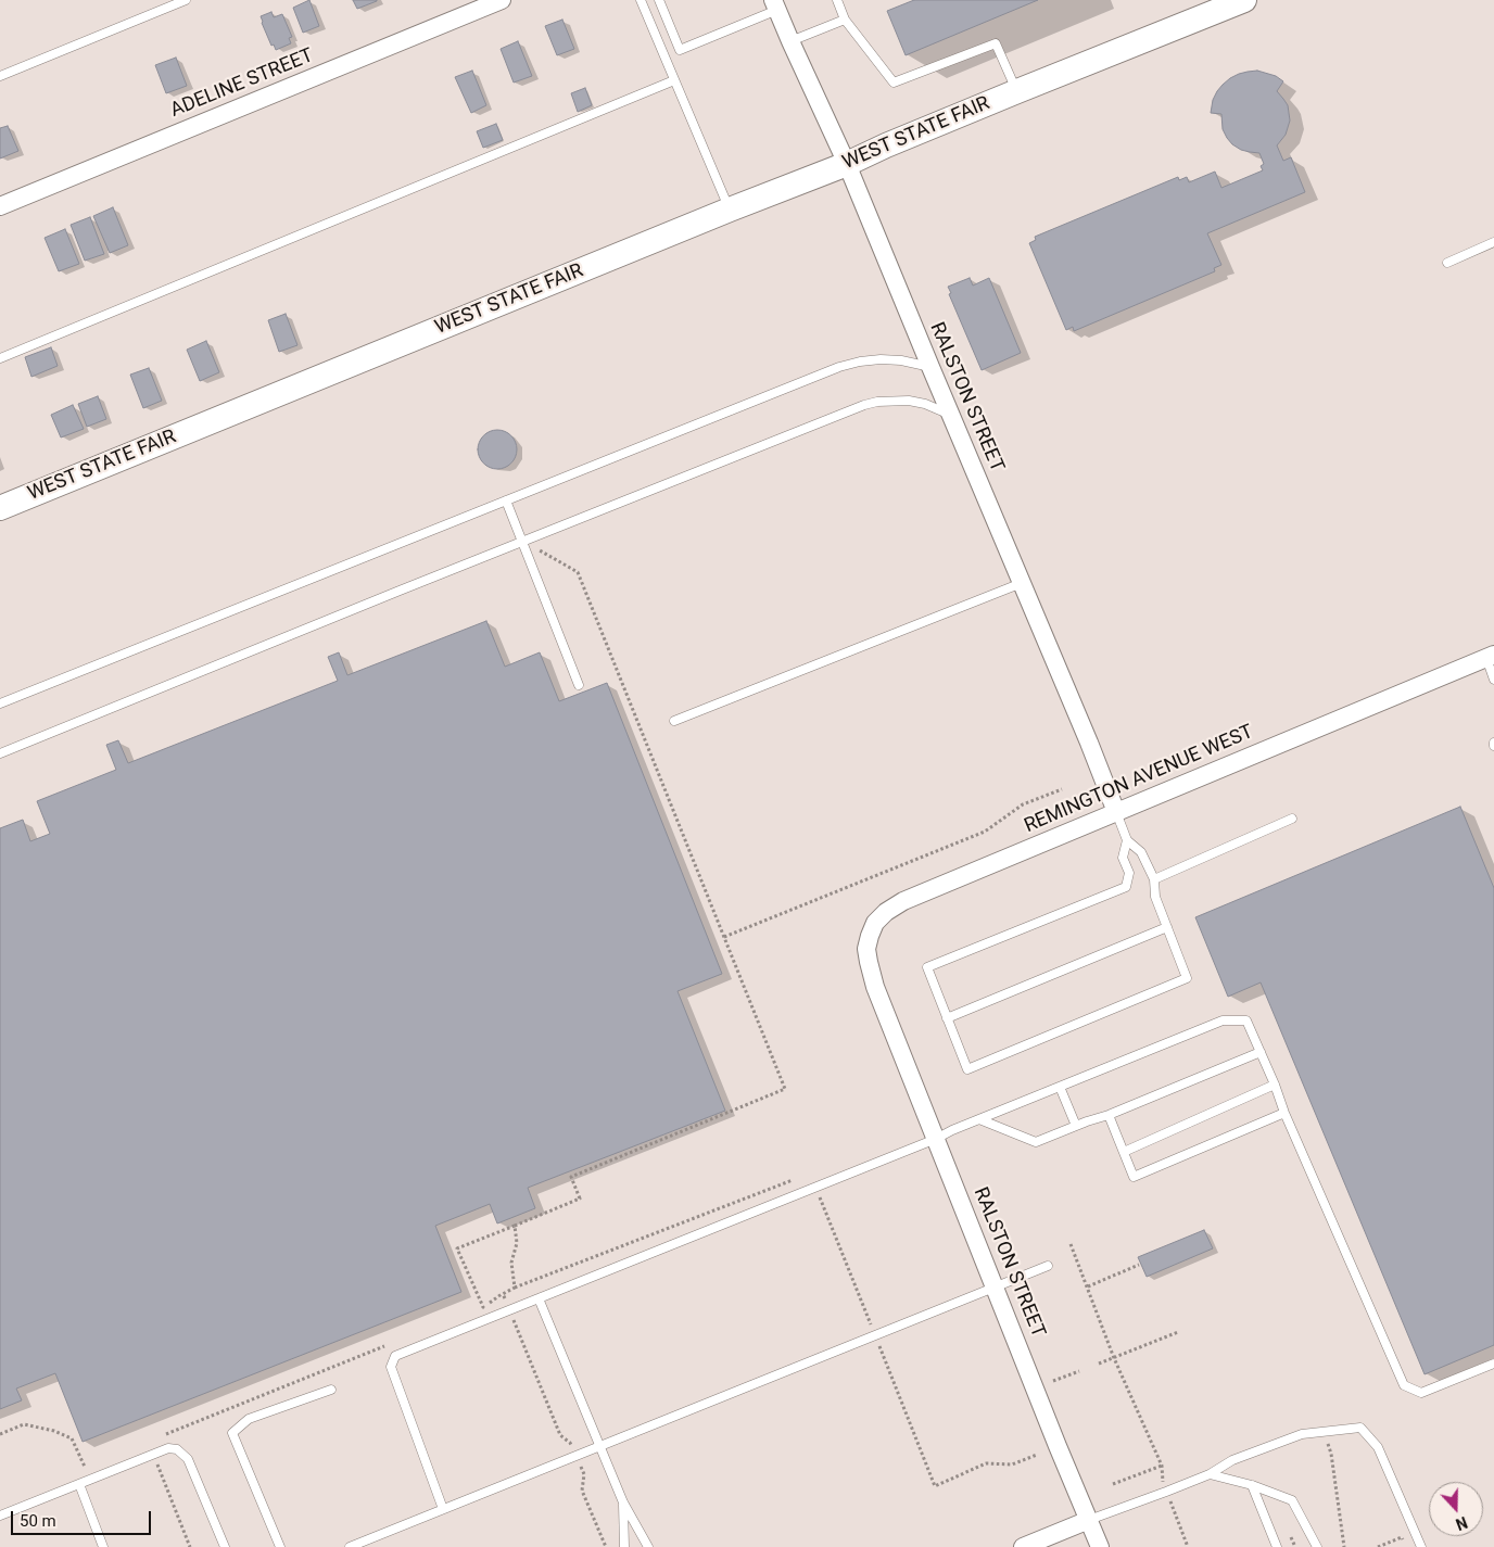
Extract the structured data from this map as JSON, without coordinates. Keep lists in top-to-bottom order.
{
  "streets": {
    "street": [
      "ADELINE STREET",
      "WEST STATE FAIR",
      "RALSTON STREET",
      "REMINGTON AVENUE WEST"
    ]
  },
  "crossings": [
    ["WEST STATE FAIR", "RALSTON STREET"],
    ["RALSTON STREET", "REMINGTON AVENUE WEST"]
  ],
  "scale_bar": "50 m",
  "north": "bottom"
}
